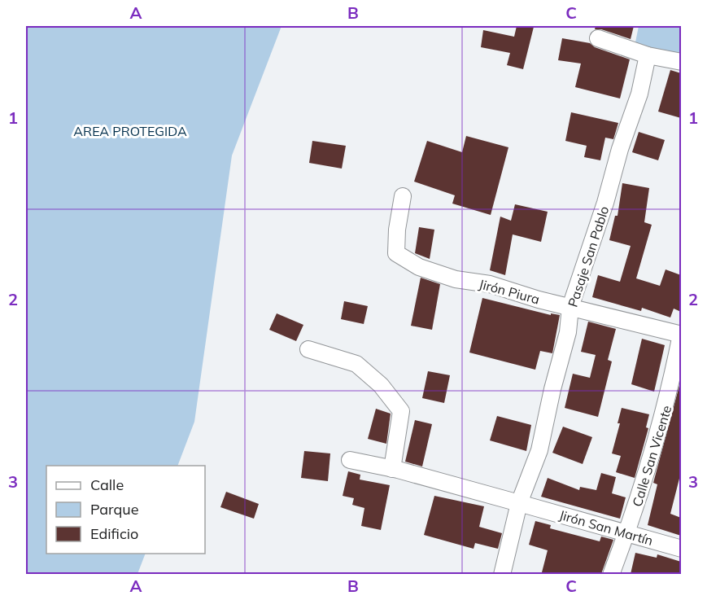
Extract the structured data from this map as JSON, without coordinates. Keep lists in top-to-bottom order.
{
  "streets": {
    "street": [
      "Pasaje San Pablo",
      "Jirón Piura",
      "Calle San Vicente",
      "Jirón San Martín"
    ]
  },
  "crossings": [
    ["Pasaje San Pablo", "Jirón Piura"],
    ["Pasaje San Pablo", "Jirón San Martín"],
    ["Jirón Piura", "Calle San Vicente"],
    ["Calle San Vicente", "Jirón San Martín"]
  ],
  "parks": ["AREA PROTEGIDA"],
  "legend": ["Calle", "Parque", "Edificio"],
  "grid": {
    "columns": ["A", "B", "C"],
    "rows": ["1", "2", "3"]
  }
}
